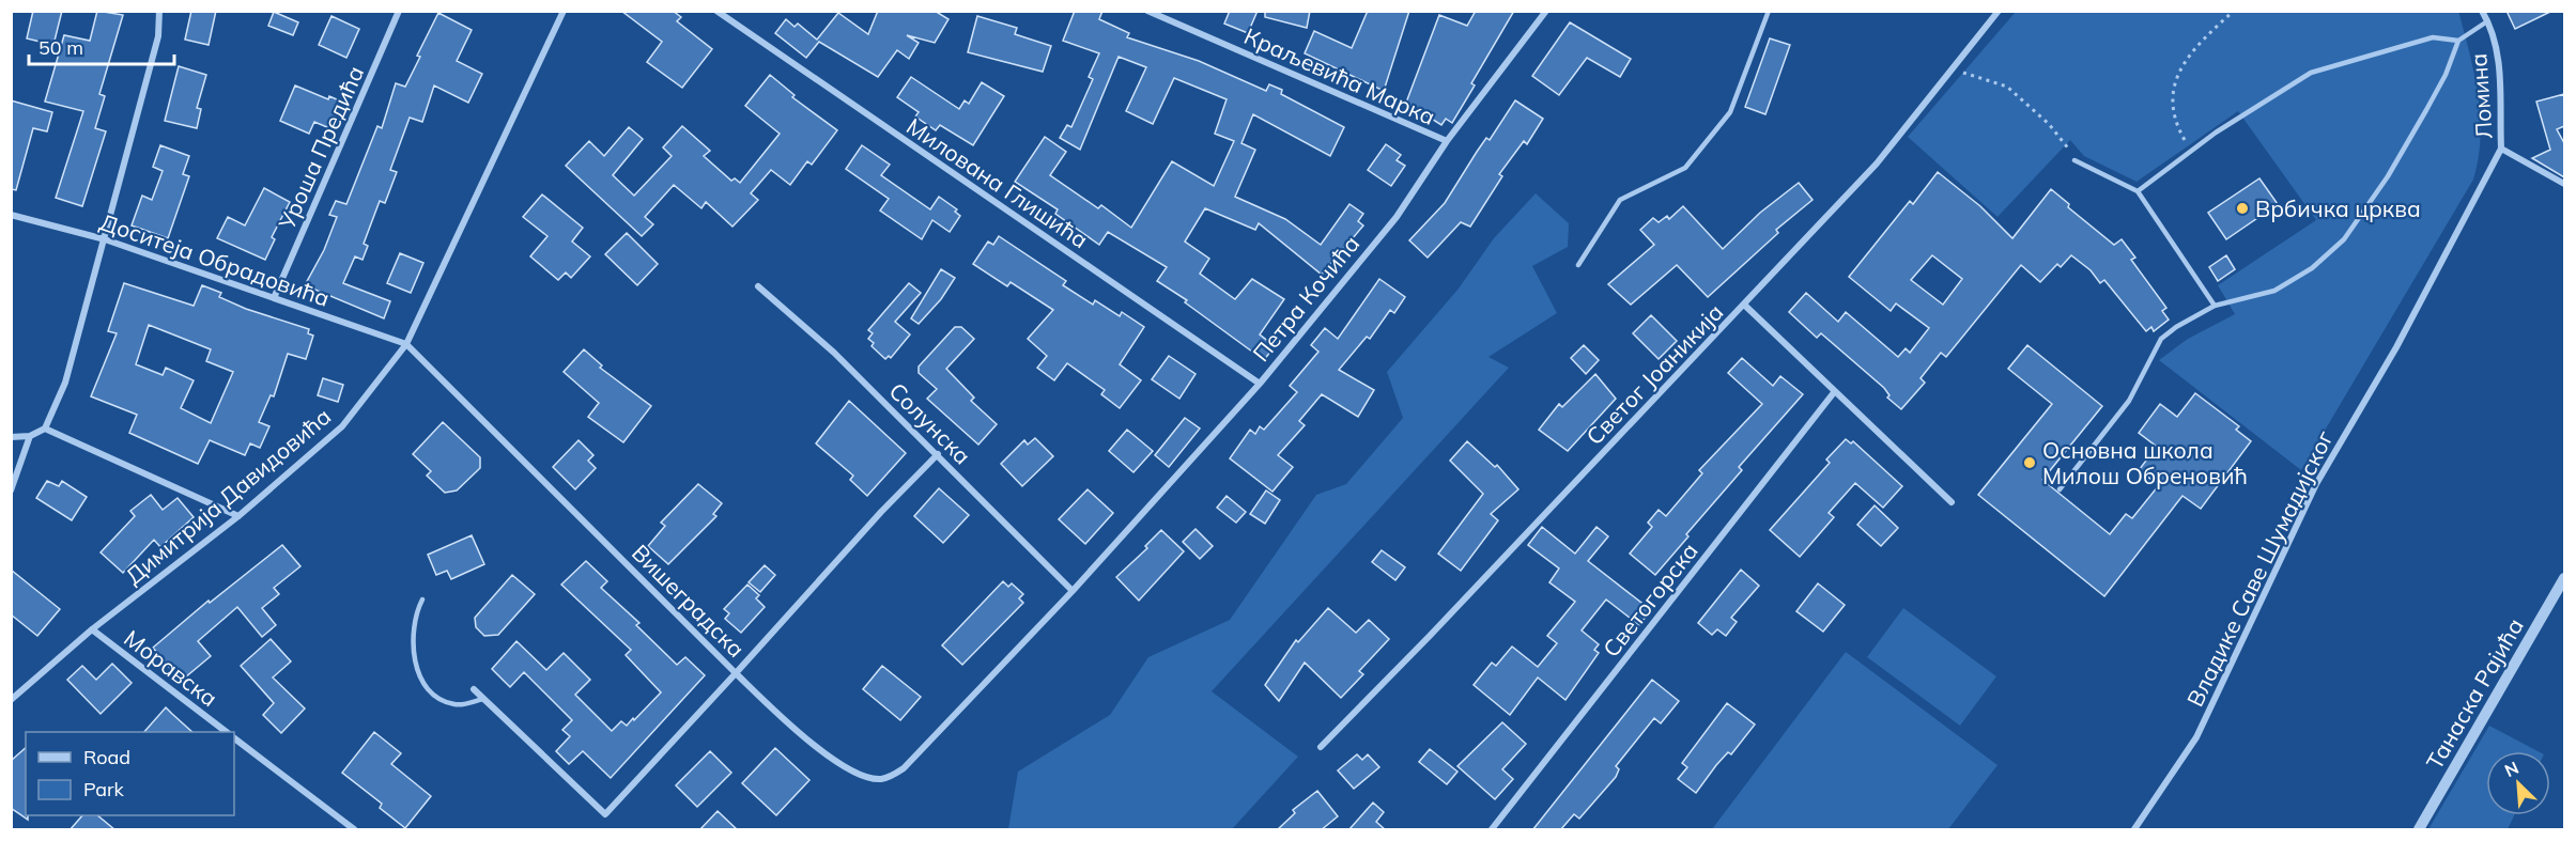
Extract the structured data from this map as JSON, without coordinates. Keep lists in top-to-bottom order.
{
  "streets": {
    "street": [
      "Краљевића Марка",
      "Ломина",
      "Уроша Предића",
      "Милована Глишића",
      "Доситеја Обрадовића",
      "Петра Кочића",
      "Светог Јоаникија",
      "Солунска",
      "Димитрија Давидовића",
      "Владике Саве Шумадијског",
      "Светогорска",
      "Вишеградска",
      "Моравска",
      "Танаска Рајића"
    ]
  },
  "crossings": [
    ["Краљевића Марка", "Петра Кочића"],
    ["Ломина", "Владике Саве Шумадијског"],
    ["Уроша Предића", "Доситеја Обрадовића"],
    ["Милована Глишића", "Петра Кочића"],
    ["Доситеја Обрадовића", "Димитрија Давидовића"],
    ["Доситеја Обрадовића", "Вишеградска"],
    ["Петра Кочића", "Солунска"],
    ["Петра Кочића", "Вишеградска"],
    ["Димитрија Давидовића", "Вишеградска"],
    ["Димитрија Давидовића", "Моравска"]
  ],
  "places": ["Врбичка црква", "Основна школа Милош Обреновић"],
  "legend": ["Road", "Park"],
  "scale_bar": "50 m",
  "north": "top left"
}
